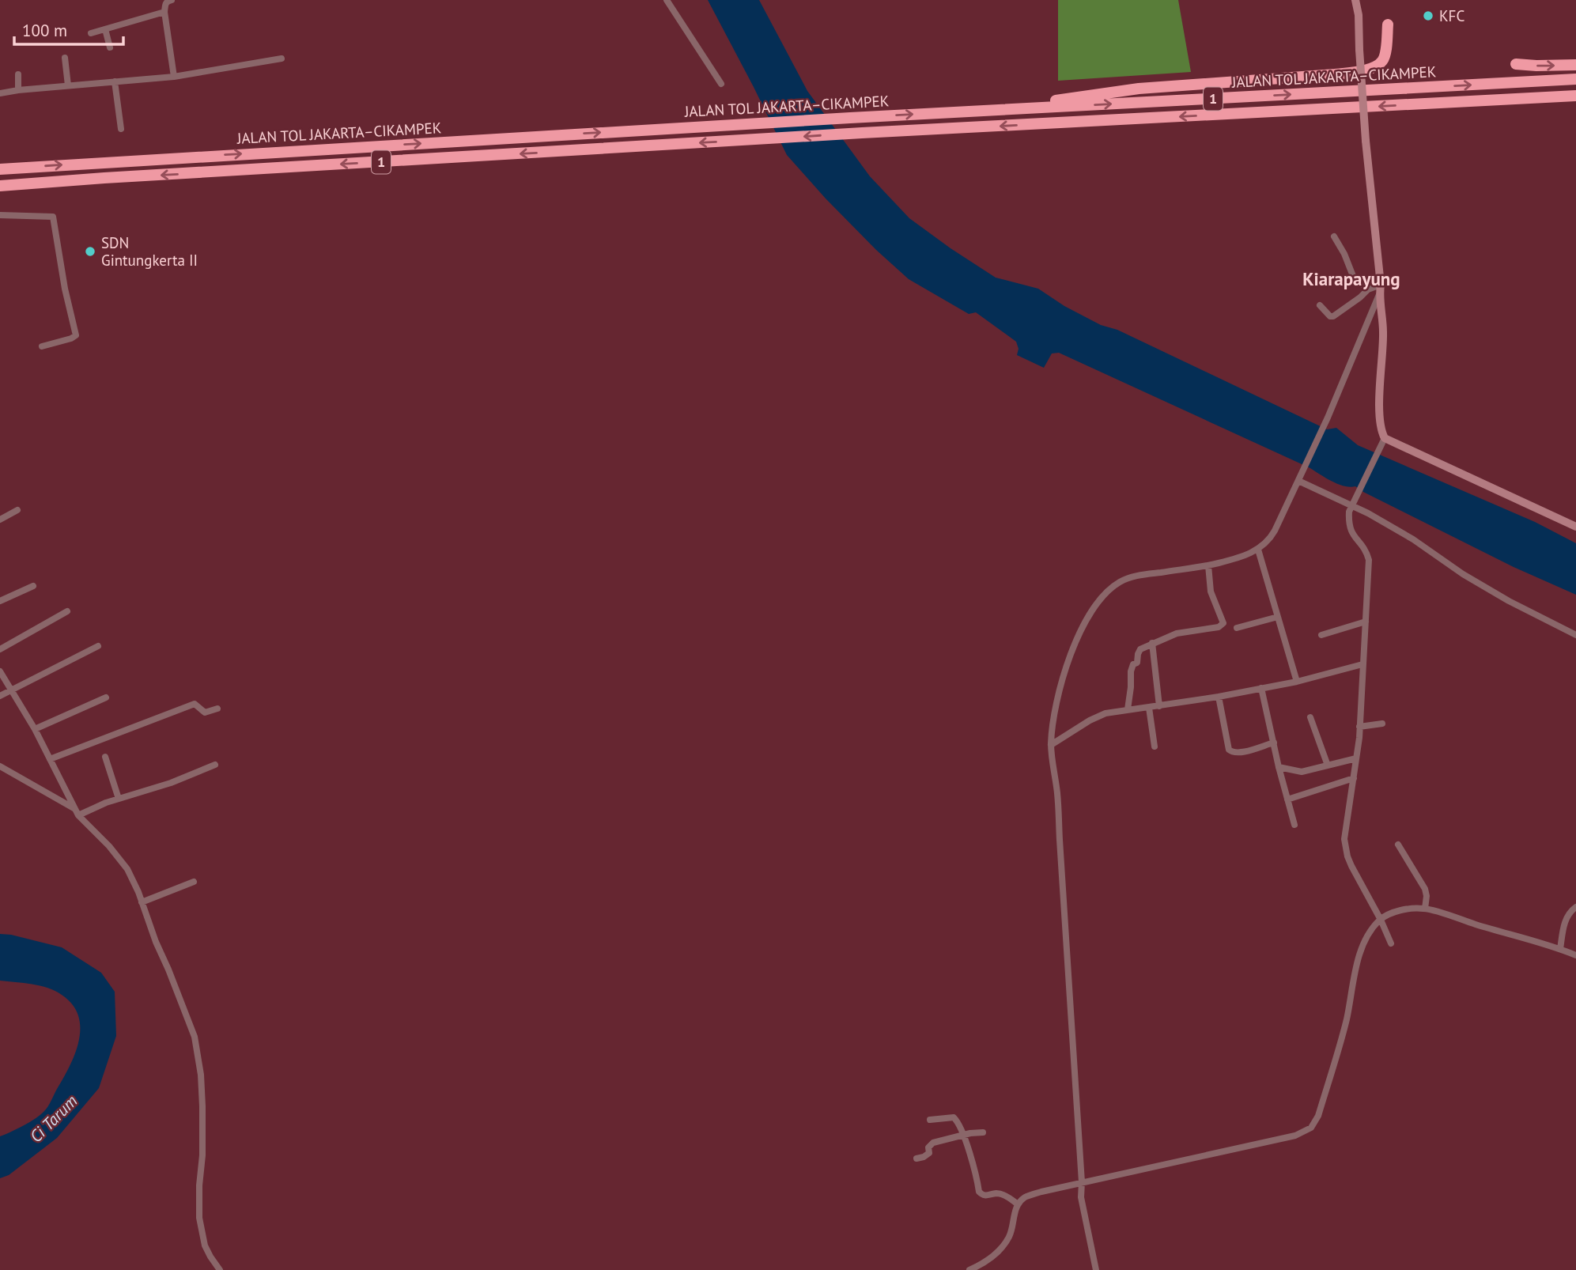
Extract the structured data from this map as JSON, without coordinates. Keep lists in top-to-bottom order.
{
  "streets": {
    "highway": ["JALAN TOL JAKARTA–CIKAMPEK", "1"]
  },
  "districts": ["Kiarapayung"],
  "water": ["Ci Tarum"],
  "places": ["KFC", "SDN Gintungkerta II"],
  "scale_bar": "100 m"
}
